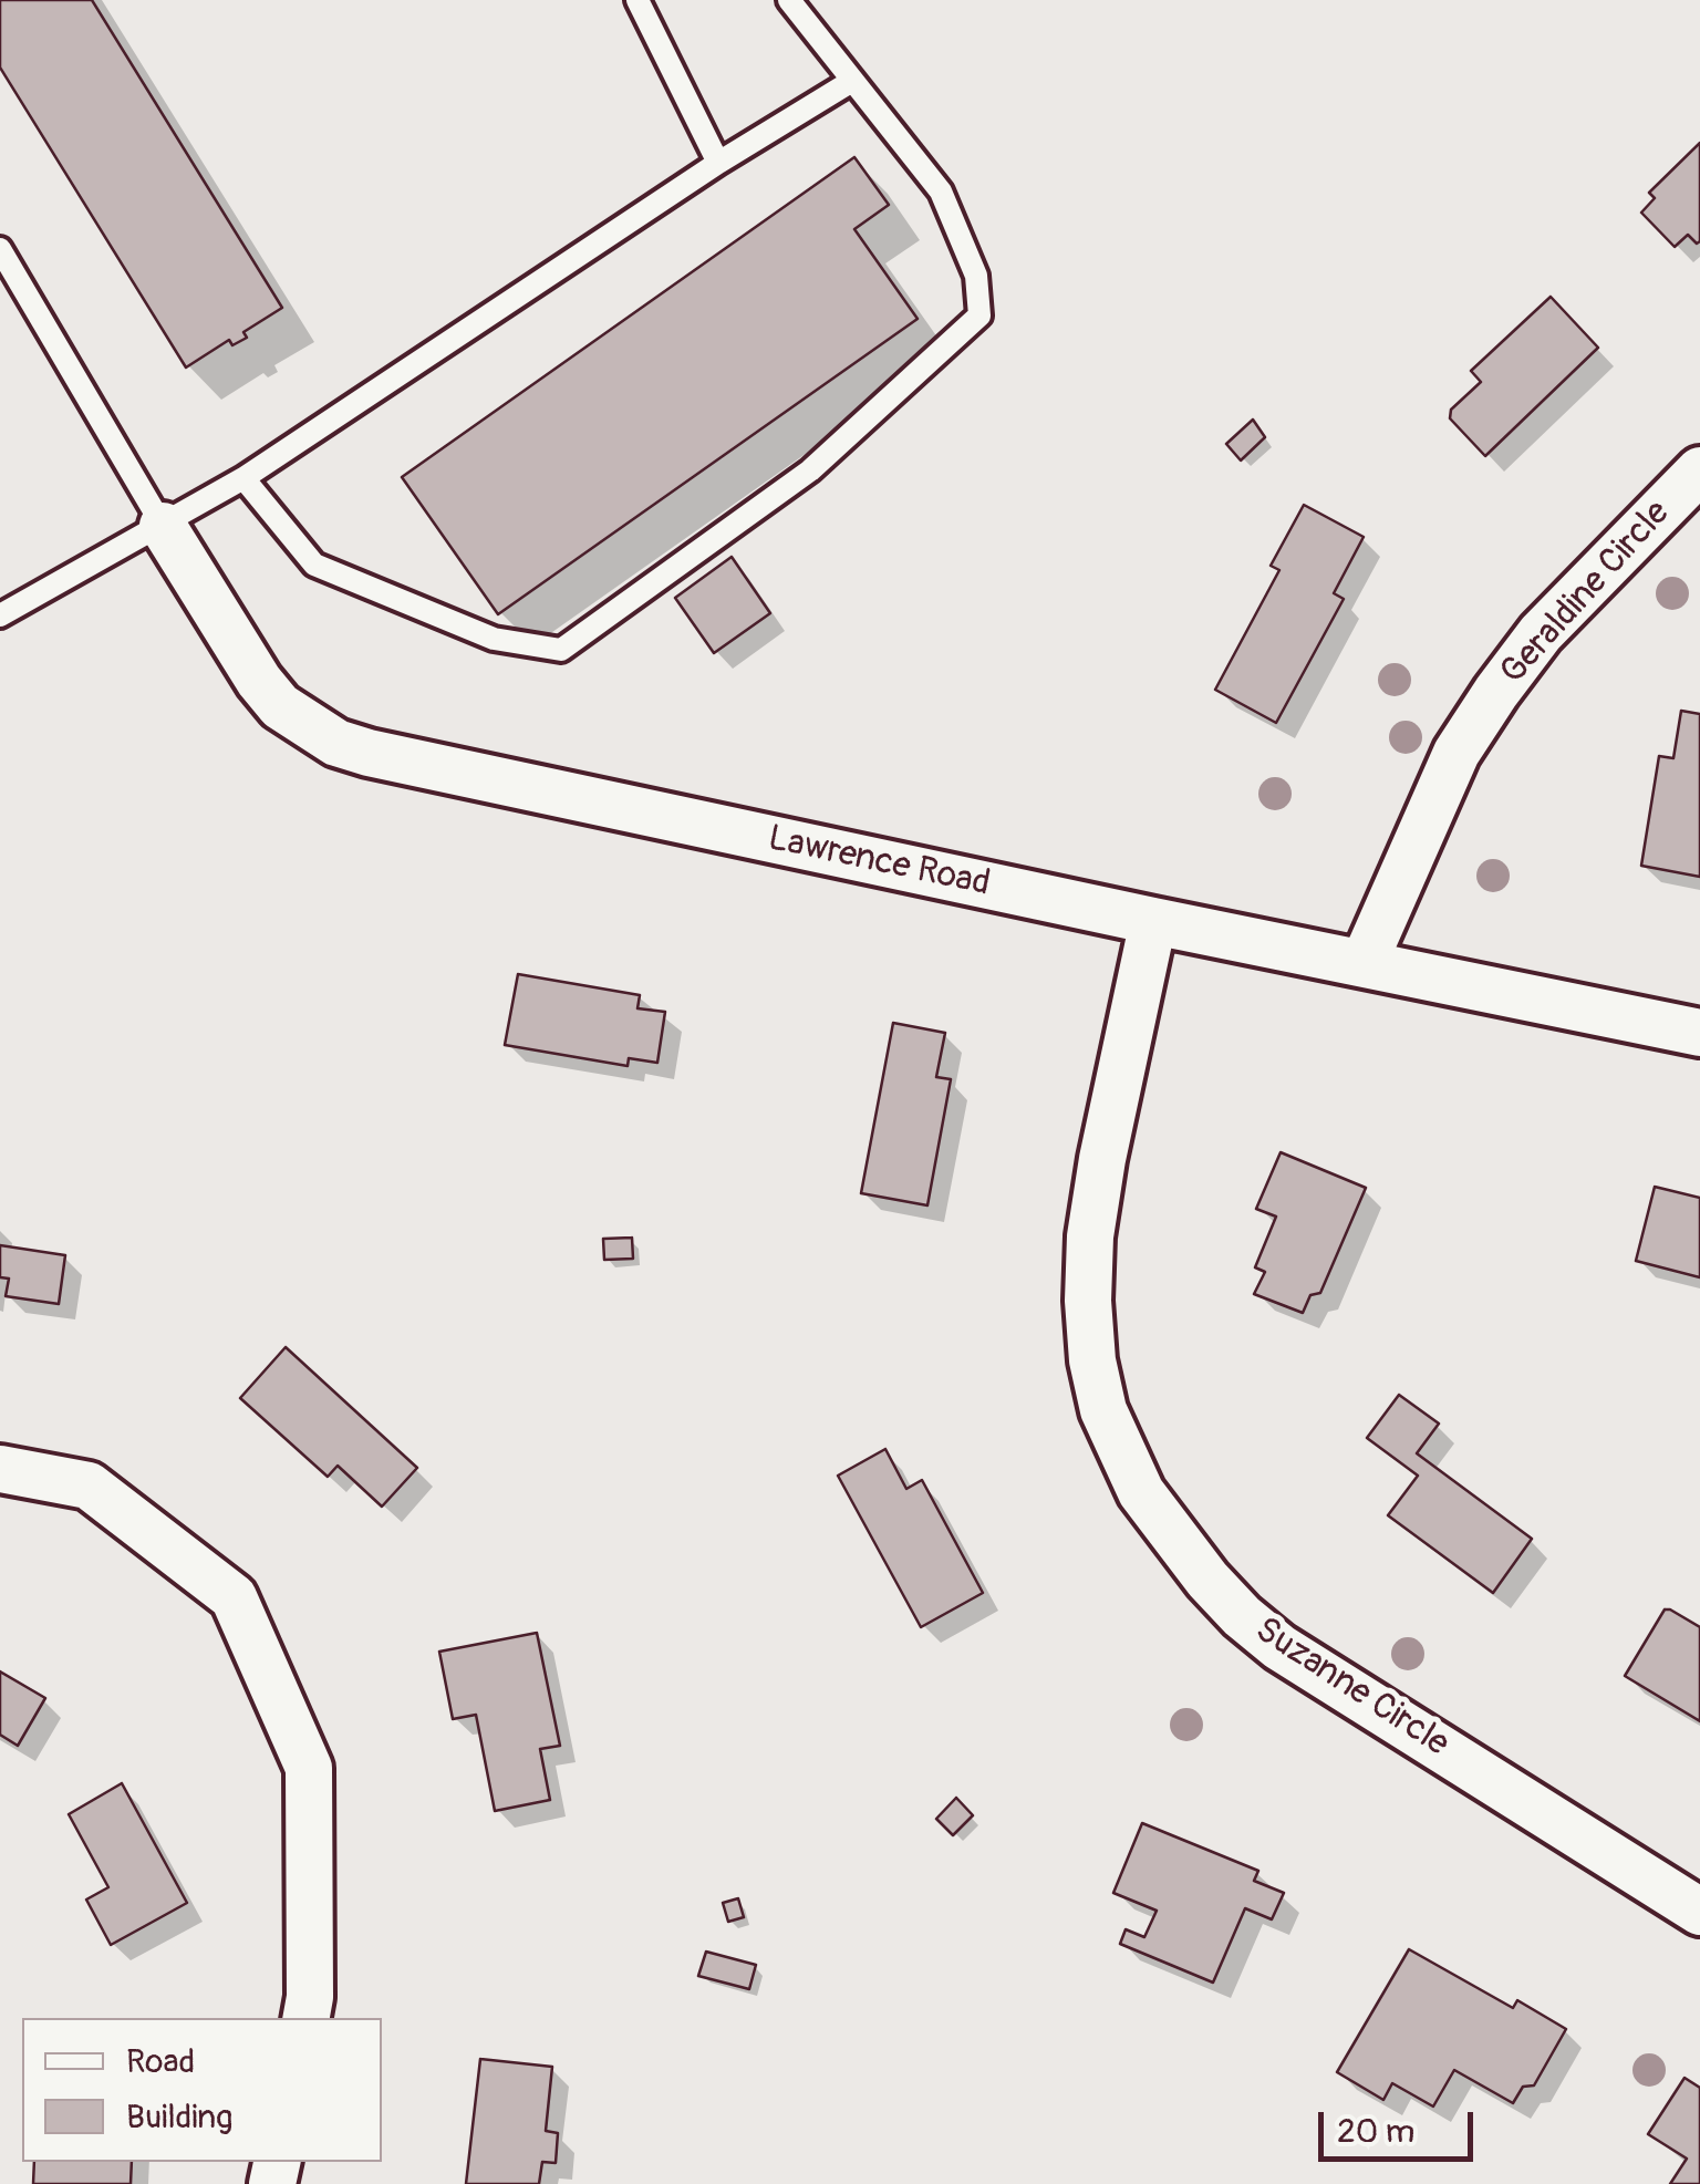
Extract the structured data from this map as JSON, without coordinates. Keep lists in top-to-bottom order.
{
  "streets": {
    "street": ["Geraldine Circle", "Lawrence Road", "Suzanne Circle"]
  },
  "crossings": [
    ["Geraldine Circle", "Lawrence Road"],
    ["Lawrence Road", "Suzanne Circle"]
  ],
  "legend": ["Road", "Building"],
  "scale_bar": "20 m"
}
